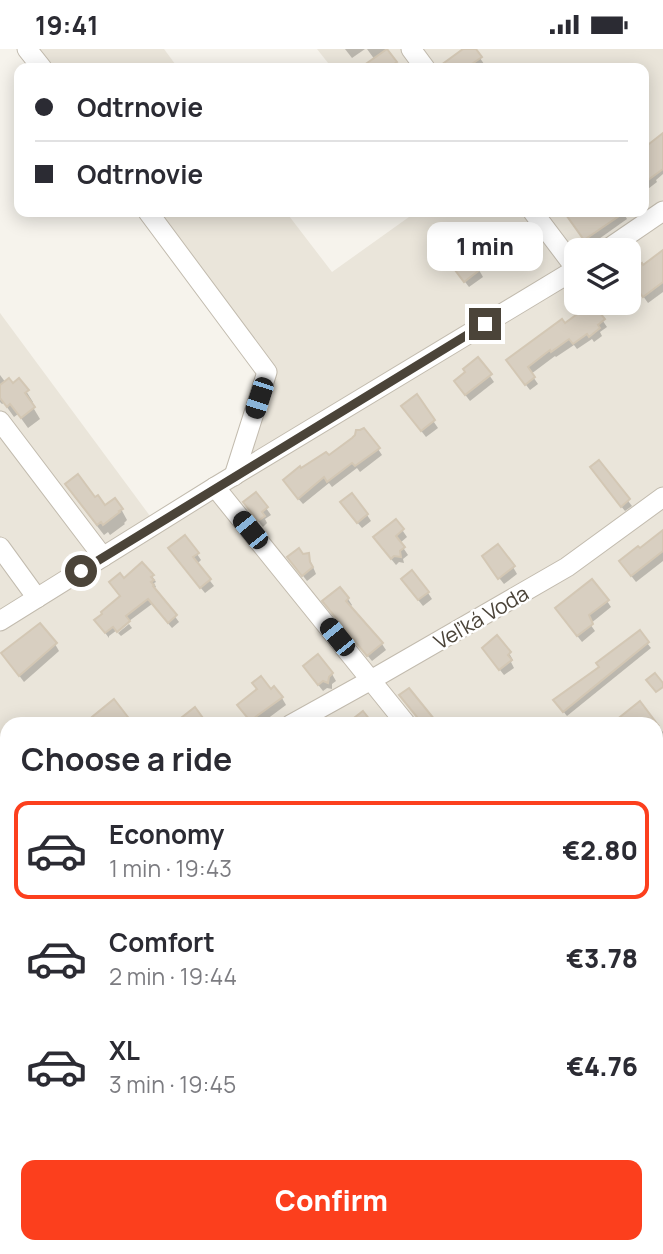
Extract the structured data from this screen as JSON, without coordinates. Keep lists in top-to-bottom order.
{
  "streets": {
    "street": ["Veľká Voda"]
  },
  "page": {
    "status": "19:41",
    "banner": ["Odtrnovie", "Odtrnovie"],
    "bubble": "1 min",
    "heading": "Choose a ride",
    "list": [
      {
        "name": "Economy",
        "note": "1 min · 19:43",
        "value": "€2.80"
      },
      {
        "name": "Comfort",
        "note": "2 min · 19:44",
        "value": "€3.78"
      },
      {
        "name": "XL",
        "note": "3 min · 19:45",
        "value": "€4.76"
      }
    ],
    "buttons": "Confirm"
  }
}
